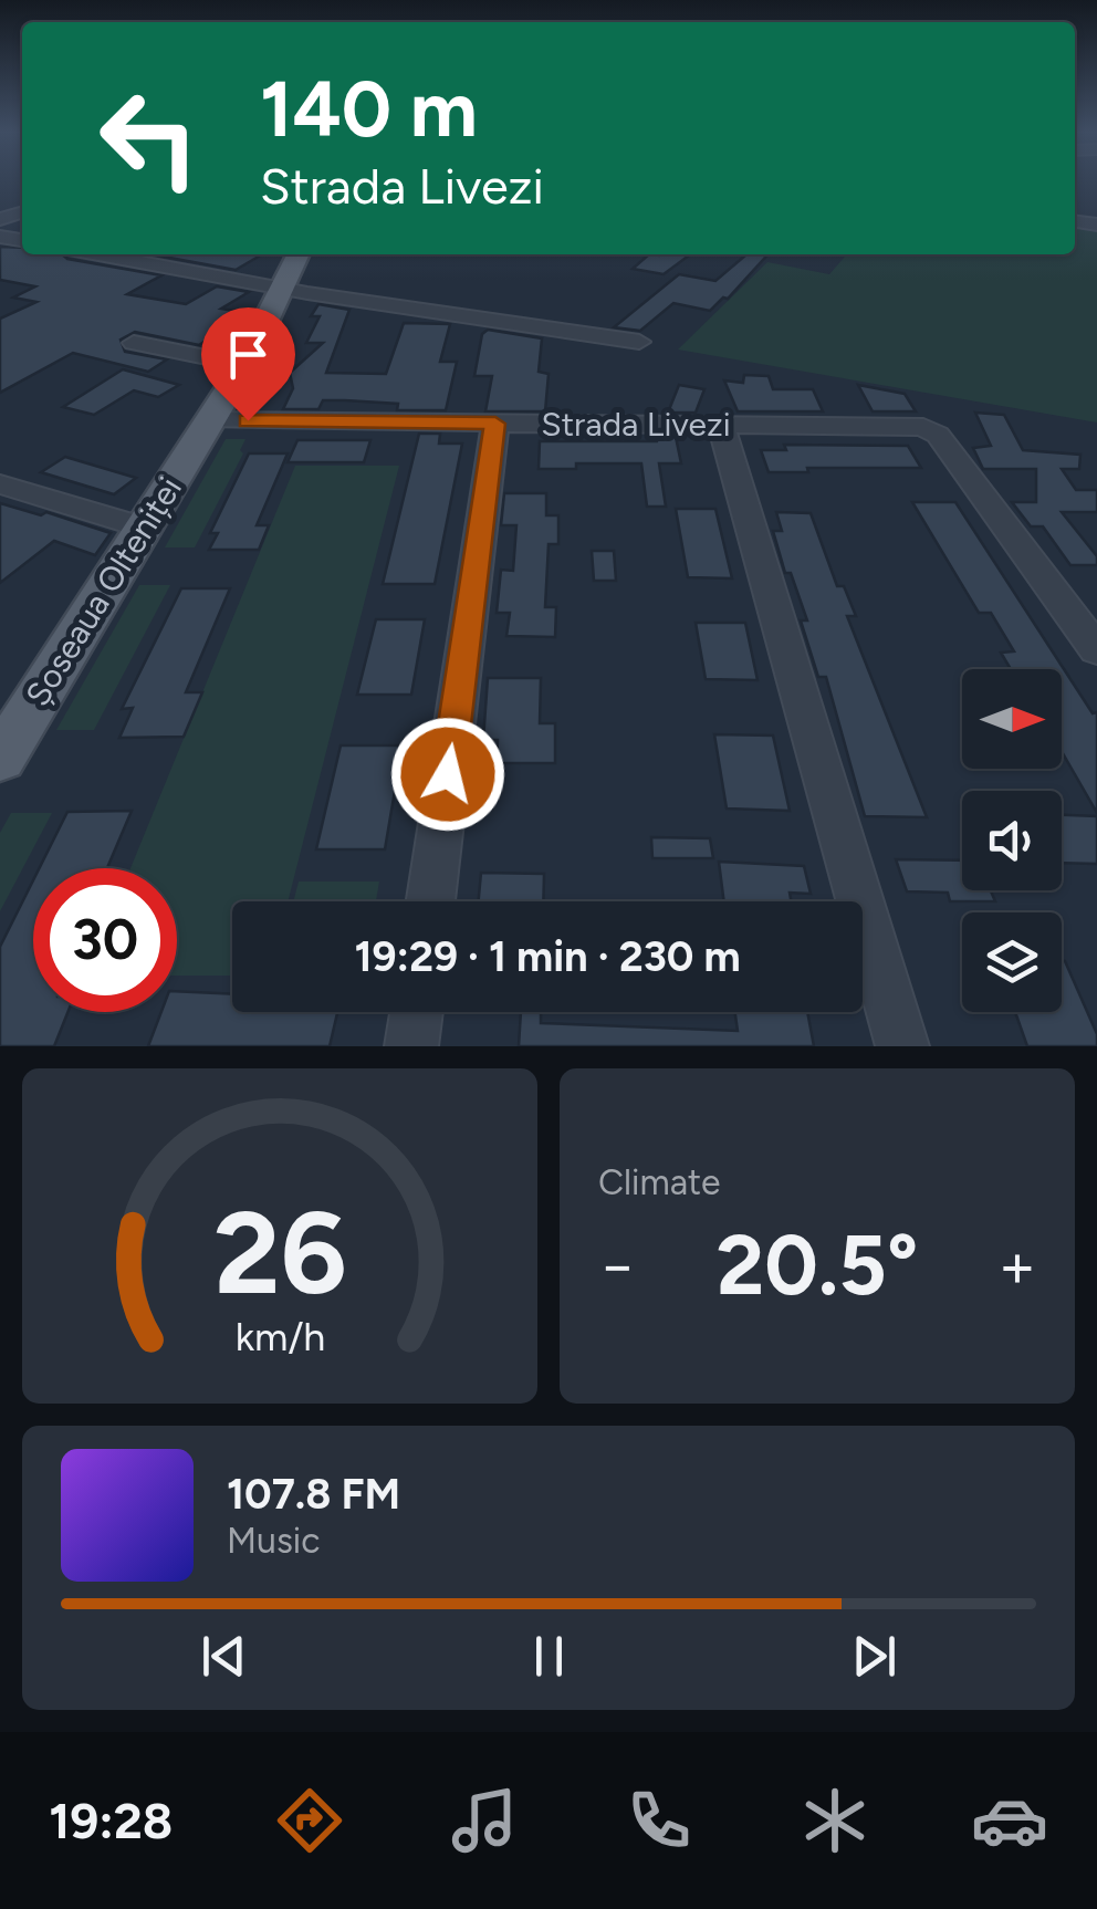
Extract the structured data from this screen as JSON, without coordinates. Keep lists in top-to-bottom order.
{
  "streets": {
    "main road": ["Șoseaua Olteniței"],
    "street": ["Strada Livezi"]
  },
  "crossings": [
    ["Strada Livezi", "Șoseaua Olteniței"]
  ],
  "north": "right",
  "page": {
    "turn": ["140 m", "Strada Livezi"],
    "limit": "30",
    "trip": "19:29 · 1 min · 230 m",
    "tile": "Climate",
    "heat": ["−", "20.5°", "+"],
    "song": ["107.8 FM", "Music"],
    "tabs": "19:28",
    "gauge": ["26", "km/h"]
  }
}
